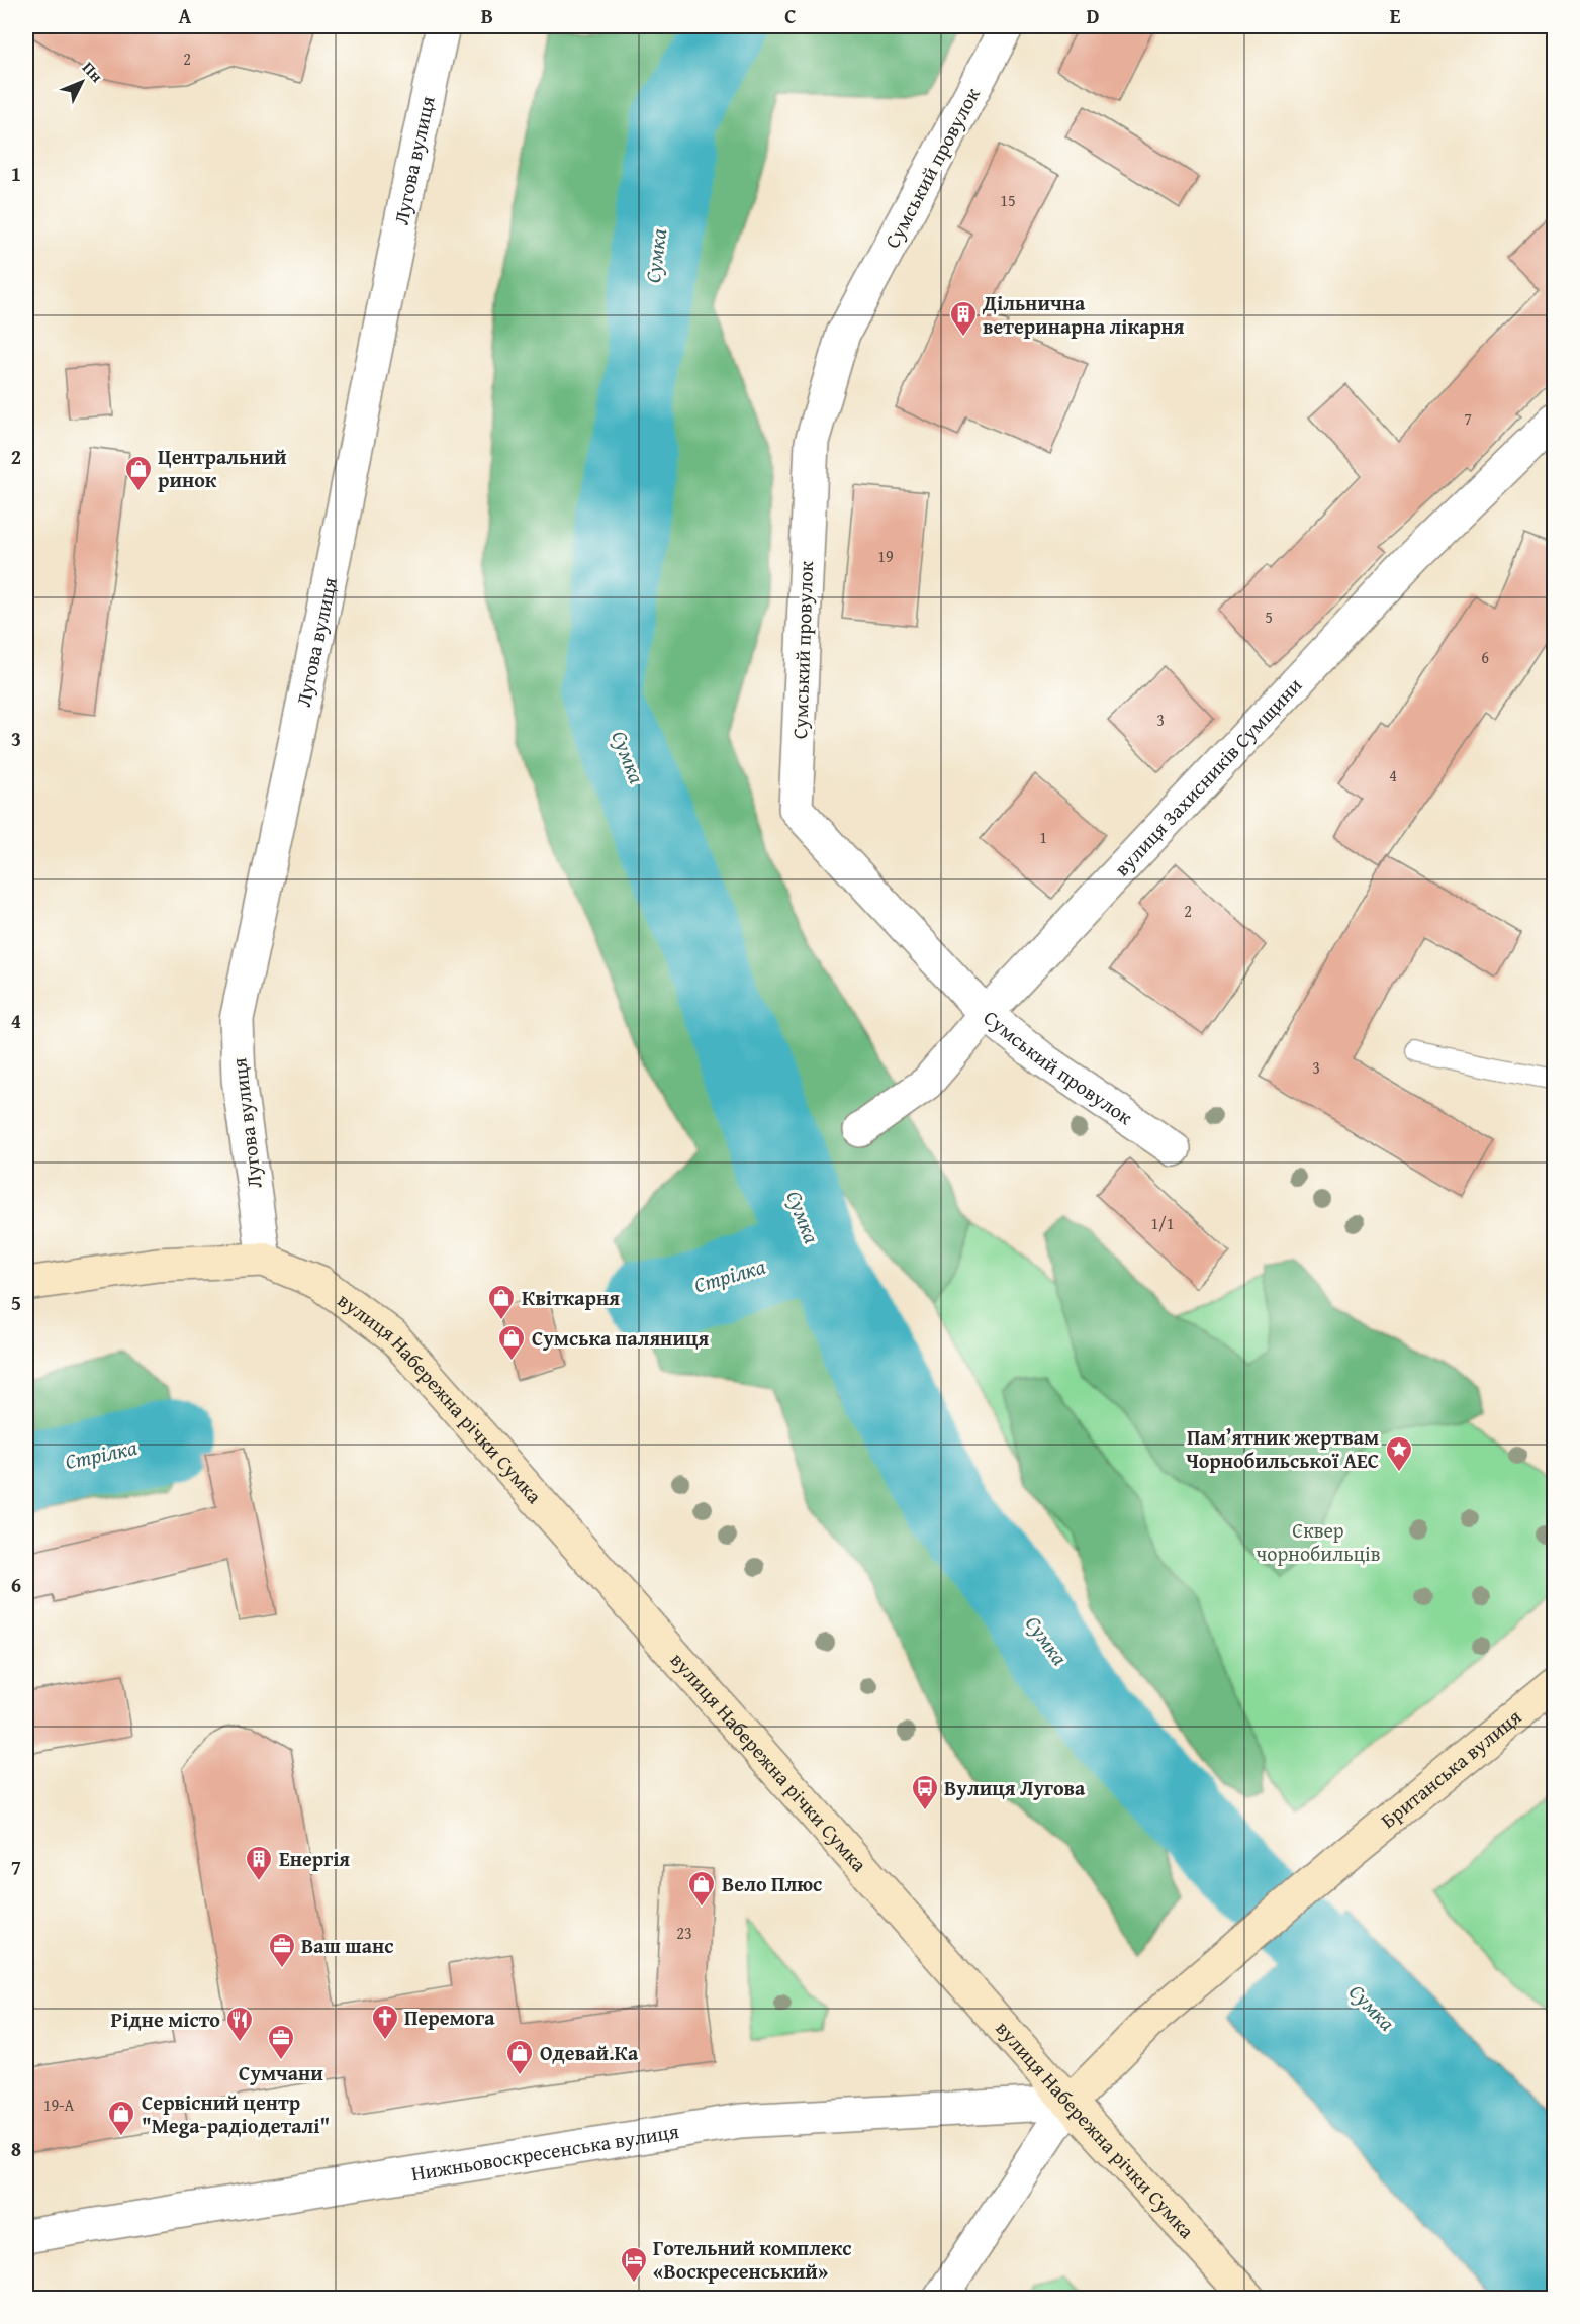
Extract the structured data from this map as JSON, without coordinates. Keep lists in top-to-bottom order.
{
  "streets": {
    "main road": ["вулиця Набережна річки Сумка", "Британська вулиця"],
    "street": [
      "Лугова вулиця",
      "Сумський провулок",
      "вулиця Захисників Сумщини",
      "Нижньовоскресенська вулиця"
    ]
  },
  "crossings": [
    ["Лугова вулиця", "вулиця Набережна річки Сумка"],
    ["Сумський провулок", "вулиця Захисників Сумщини"],
    ["вулиця Набережна річки Сумка", "Британська вулиця"],
    ["вулиця Набережна річки Сумка", "Нижньовоскресенська вулиця"],
    ["Британська вулиця", "Нижньовоскресенська вулиця"]
  ],
  "water": ["Сумка", "Стрілка"],
  "parks": ["Сквер чорнобильців"],
  "places": {
    "building": ["Дільнична ветеринарна лікарня", "Енергія"],
    "shop": [
      "Центральний ринок",
      "Квіткарня",
      "Сумська паляниця",
      "Вело Плюс",
      "Одевай.Ка",
      "Сервісний центр \"Mega-радіодеталі\""
    ],
    "place": ["Пам’ятник жертвам Чорнобильської АЕС"],
    "bus stop": ["Вулиця Лугова"],
    "office": ["Ваш шанс", "Сумчани"],
    "church": ["Перемога"],
    "restaurant": ["Рідне місто"],
    "hotel": ["Готельний комплекс «Воскресенський»"]
  },
  "house_numbers": [
    "2",
    "15",
    "7",
    "19",
    "5",
    "6",
    "3",
    "4",
    "1",
    "2",
    "3",
    "1/1",
    "23",
    "19-А"
  ],
  "north": "top right",
  "grid": {
    "columns": [
      "A",
      "B",
      "C",
      "D",
      "E"
    ],
    "rows": [
      "1",
      "2",
      "3",
      "4",
      "5",
      "6",
      "7",
      "8"
    ]
  }
}
